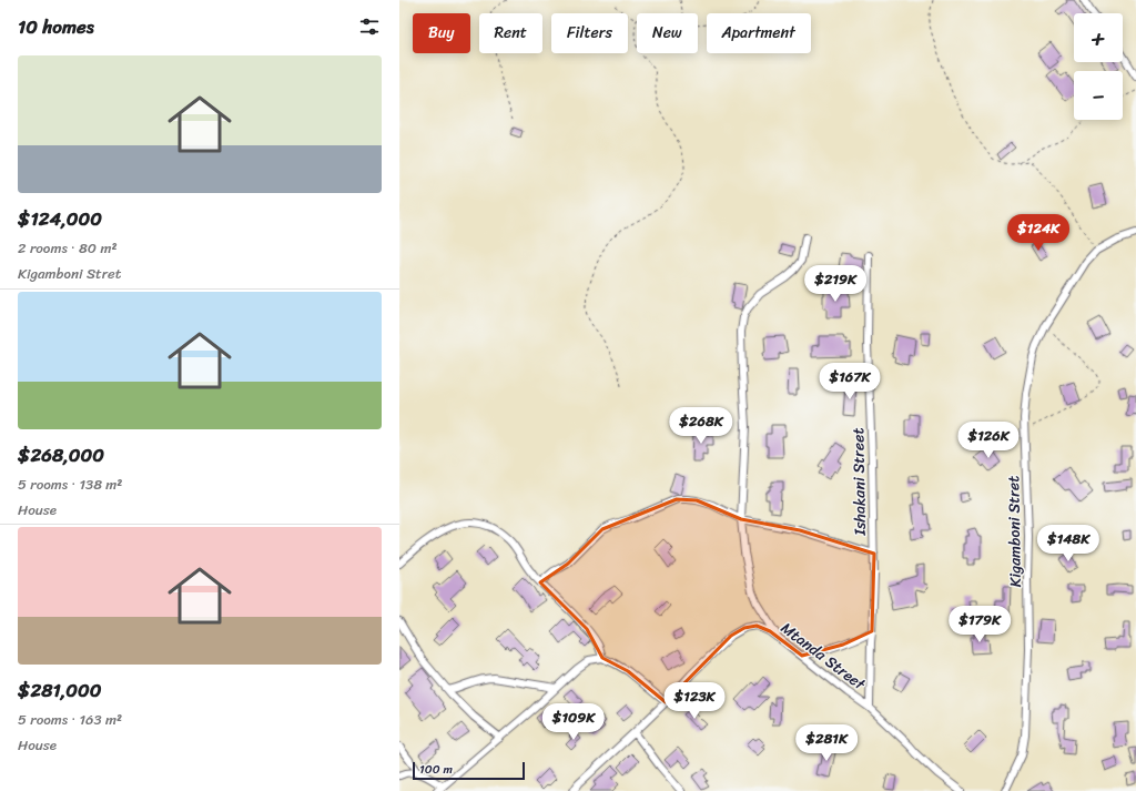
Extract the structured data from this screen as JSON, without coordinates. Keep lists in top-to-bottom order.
{
  "streets": {
    "street": ["Ishakani Street", "Kigamboni Stret", "Mtanda Street"]
  },
  "crossings": [
    ["Ishakani Street", "Mtanda Street"]
  ],
  "scale_bar": "100 m",
  "page": {
    "heading": "10 homes",
    "map_buttons": ["+", "−"],
    "chip": [
      "Buy",
      "Rent",
      "Filters",
      "New",
      "Apartment"
    ],
    "list": [
      {
        "name": "$124,000",
        "note": "2 rooms · 80 m² · Kigamboni Stret"
      },
      {
        "name": "$268,000",
        "note": "5 rooms · 138 m² · House"
      },
      {
        "name": "$281,000",
        "note": "5 rooms · 163 m² · House"
      }
    ],
    "price": [
      "$124K",
      "$219K",
      "$167K",
      "$268K",
      "$126K",
      "$148K",
      "$179K",
      "$123K",
      "$109K",
      "$281K"
    ],
    "scale": "100 m"
  }
}
